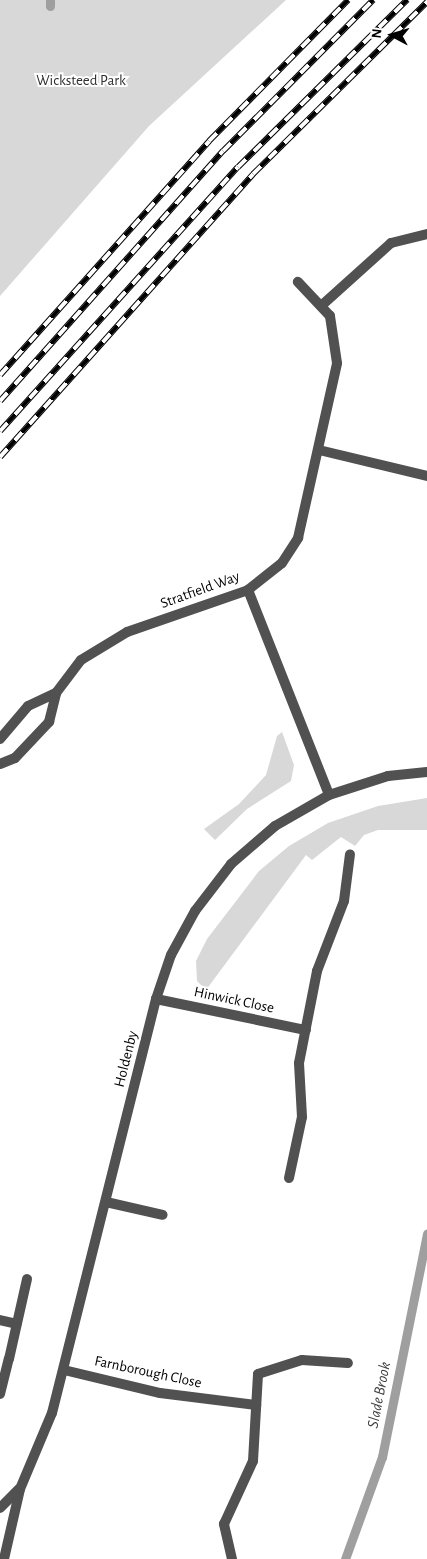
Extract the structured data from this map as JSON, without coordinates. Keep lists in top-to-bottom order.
{
  "streets": {
    "street": [
      "Stratfield Way",
      "Hinwick Close",
      "Holdenby",
      "Farnborough Close"
    ]
  },
  "crossings": [
    ["Hinwick Close", "Holdenby"],
    ["Holdenby", "Farnborough Close"]
  ],
  "water": ["Slade Brook"],
  "parks": ["Wicksteed Park"],
  "north": "left"
}
